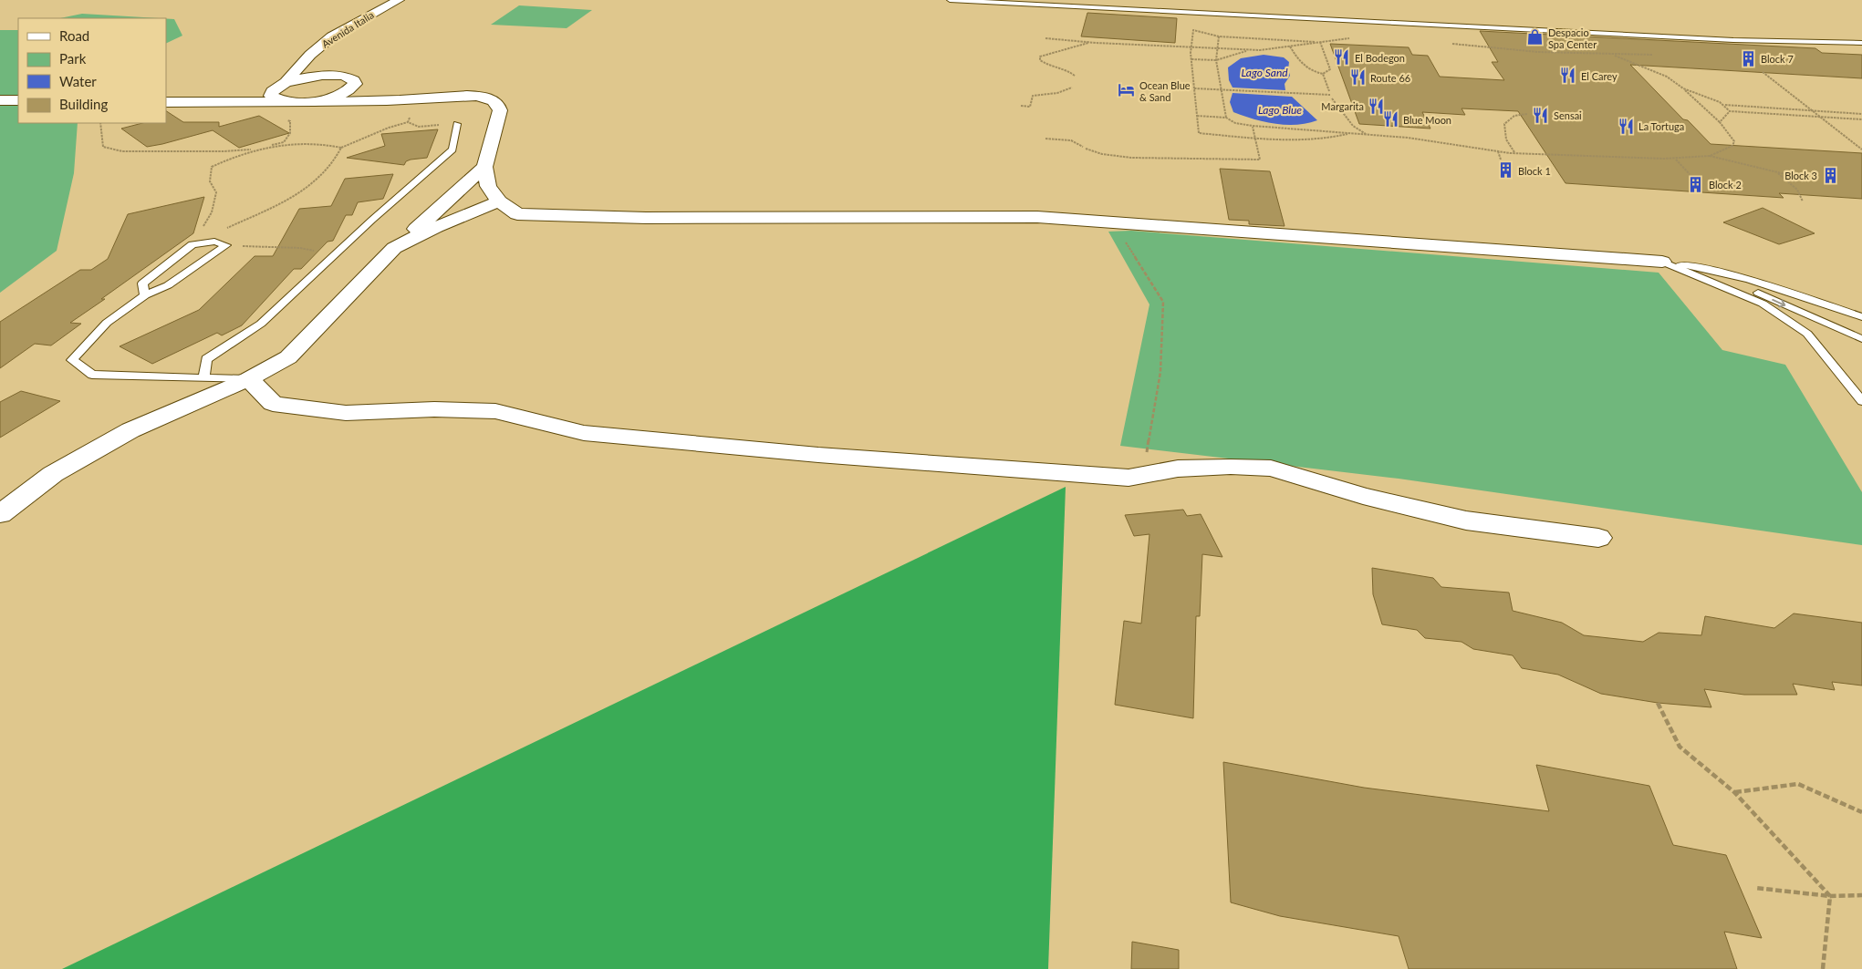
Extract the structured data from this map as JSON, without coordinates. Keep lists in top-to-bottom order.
{
  "streets": {
    "street": ["Avenida Italia"]
  },
  "water": ["Lago Sand", "Lago Blue"],
  "places": {
    "shop": ["Despacio Spa Center"],
    "restaurant": [
      "El Bodegon",
      "El Carey",
      "Route 66",
      "Margarita",
      "Sensai",
      "Blue Moon",
      "La Tortuga"
    ],
    "building": [
      "Block 7",
      "Block 1",
      "Block 3",
      "Block 2"
    ],
    "hotel": ["Ocean Blue & Sand"]
  },
  "legend": [
    "Road",
    "Park",
    "Water",
    "Building"
  ]
}
